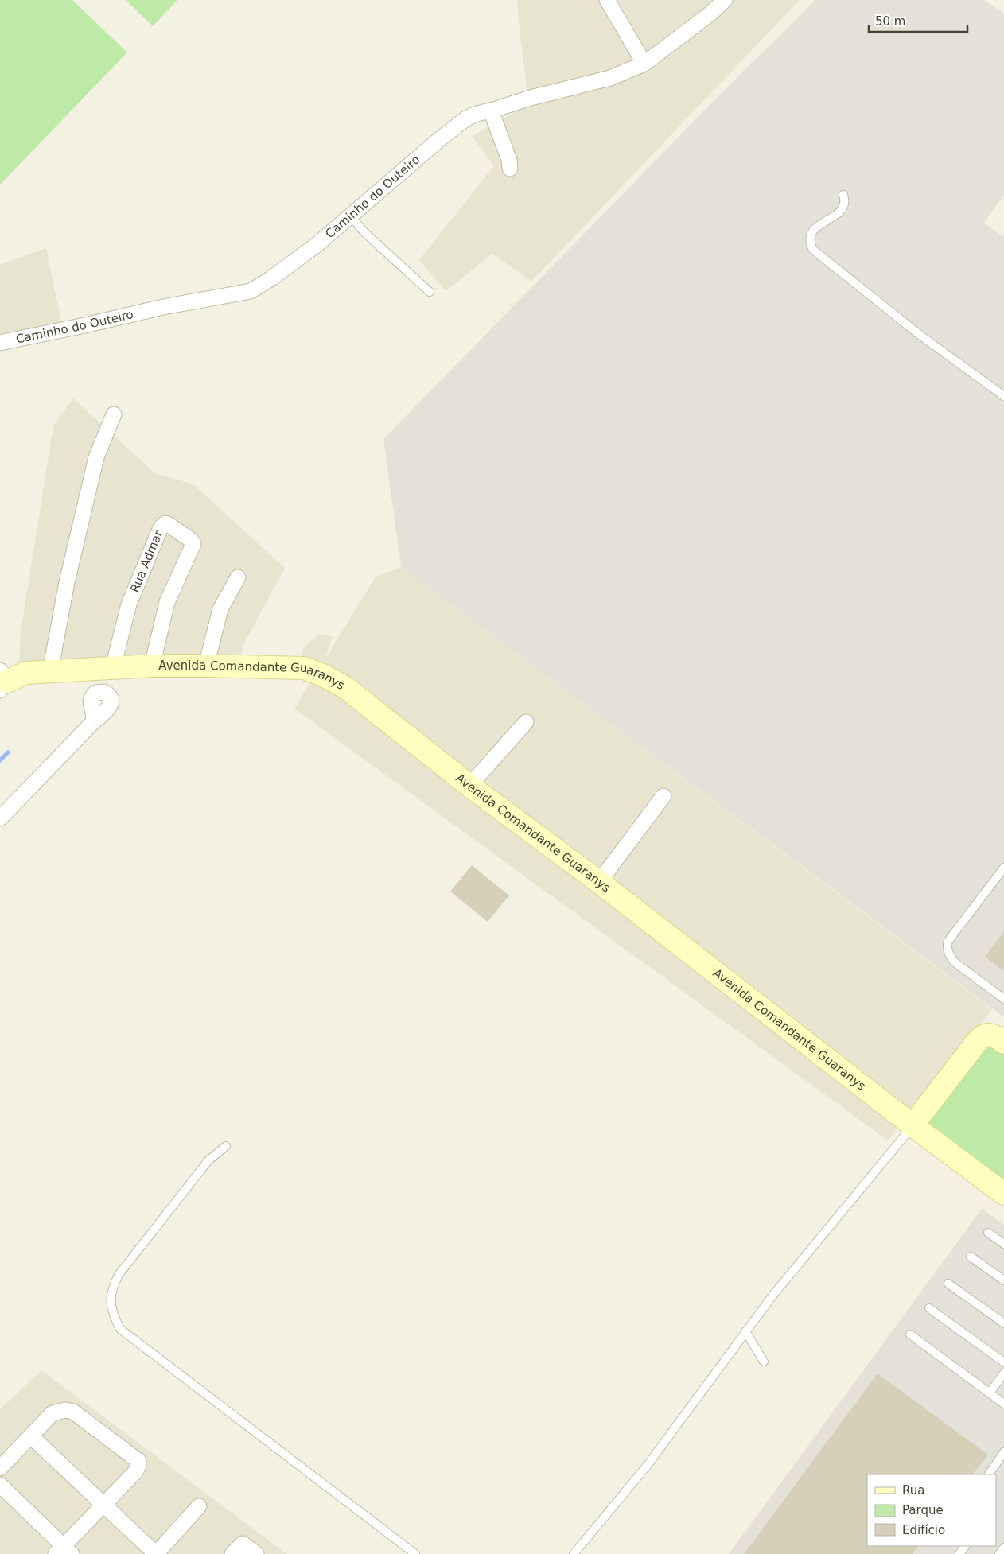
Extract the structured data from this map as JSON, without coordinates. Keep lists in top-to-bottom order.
{
  "streets": {
    "street": ["Caminho do Outeiro", "Rua Admar", "Avenida Comandante Guaranys"]
  },
  "crossings": [
    ["Rua Admar", "Avenida Comandante Guaranys"]
  ],
  "legend": ["Rua", "Parque", "Edifício"],
  "scale_bar": "50 m"
}
